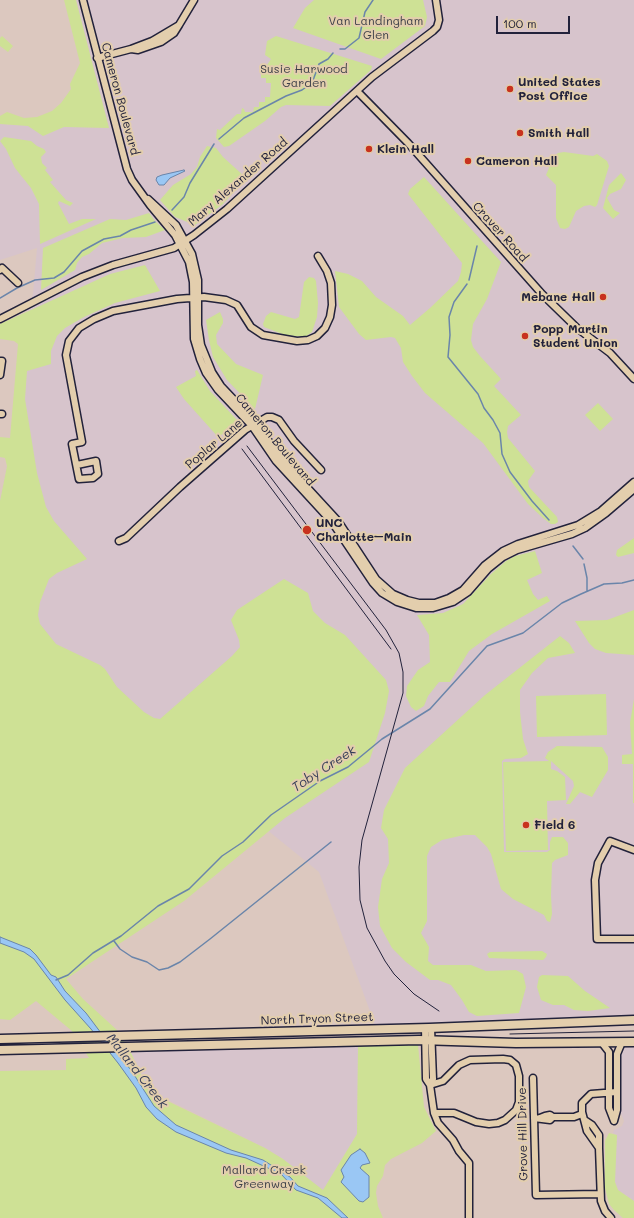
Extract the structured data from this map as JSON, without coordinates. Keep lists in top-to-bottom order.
{
  "streets": {
    "main road": ["North Tryon Street"],
    "street": [
      "Cameron Boulevard",
      "Mary Alexander Road",
      "Craver Road",
      "Poplar Lane",
      "Grove Hill Drive"
    ]
  },
  "crossings": [
    ["Cameron Boulevard", "Mary Alexander Road"],
    ["Cameron Boulevard", "Poplar Lane"],
    ["Mary Alexander Road", "Craver Road"]
  ],
  "water": ["Toby Creek", "Mallard Creek"],
  "parks": ["Van Landingham Glen", "Susie Harwood Garden", "Mallard Creek Greenway"],
  "places": [
    "United States Post Office",
    "Smith Hall",
    "Klein Hall",
    "Cameron Hall",
    "Mebane Hall",
    "Popp Martin Student Union",
    "UNC Charlotte–Main",
    "Field 6"
  ],
  "scale_bar": "100 m"
}
